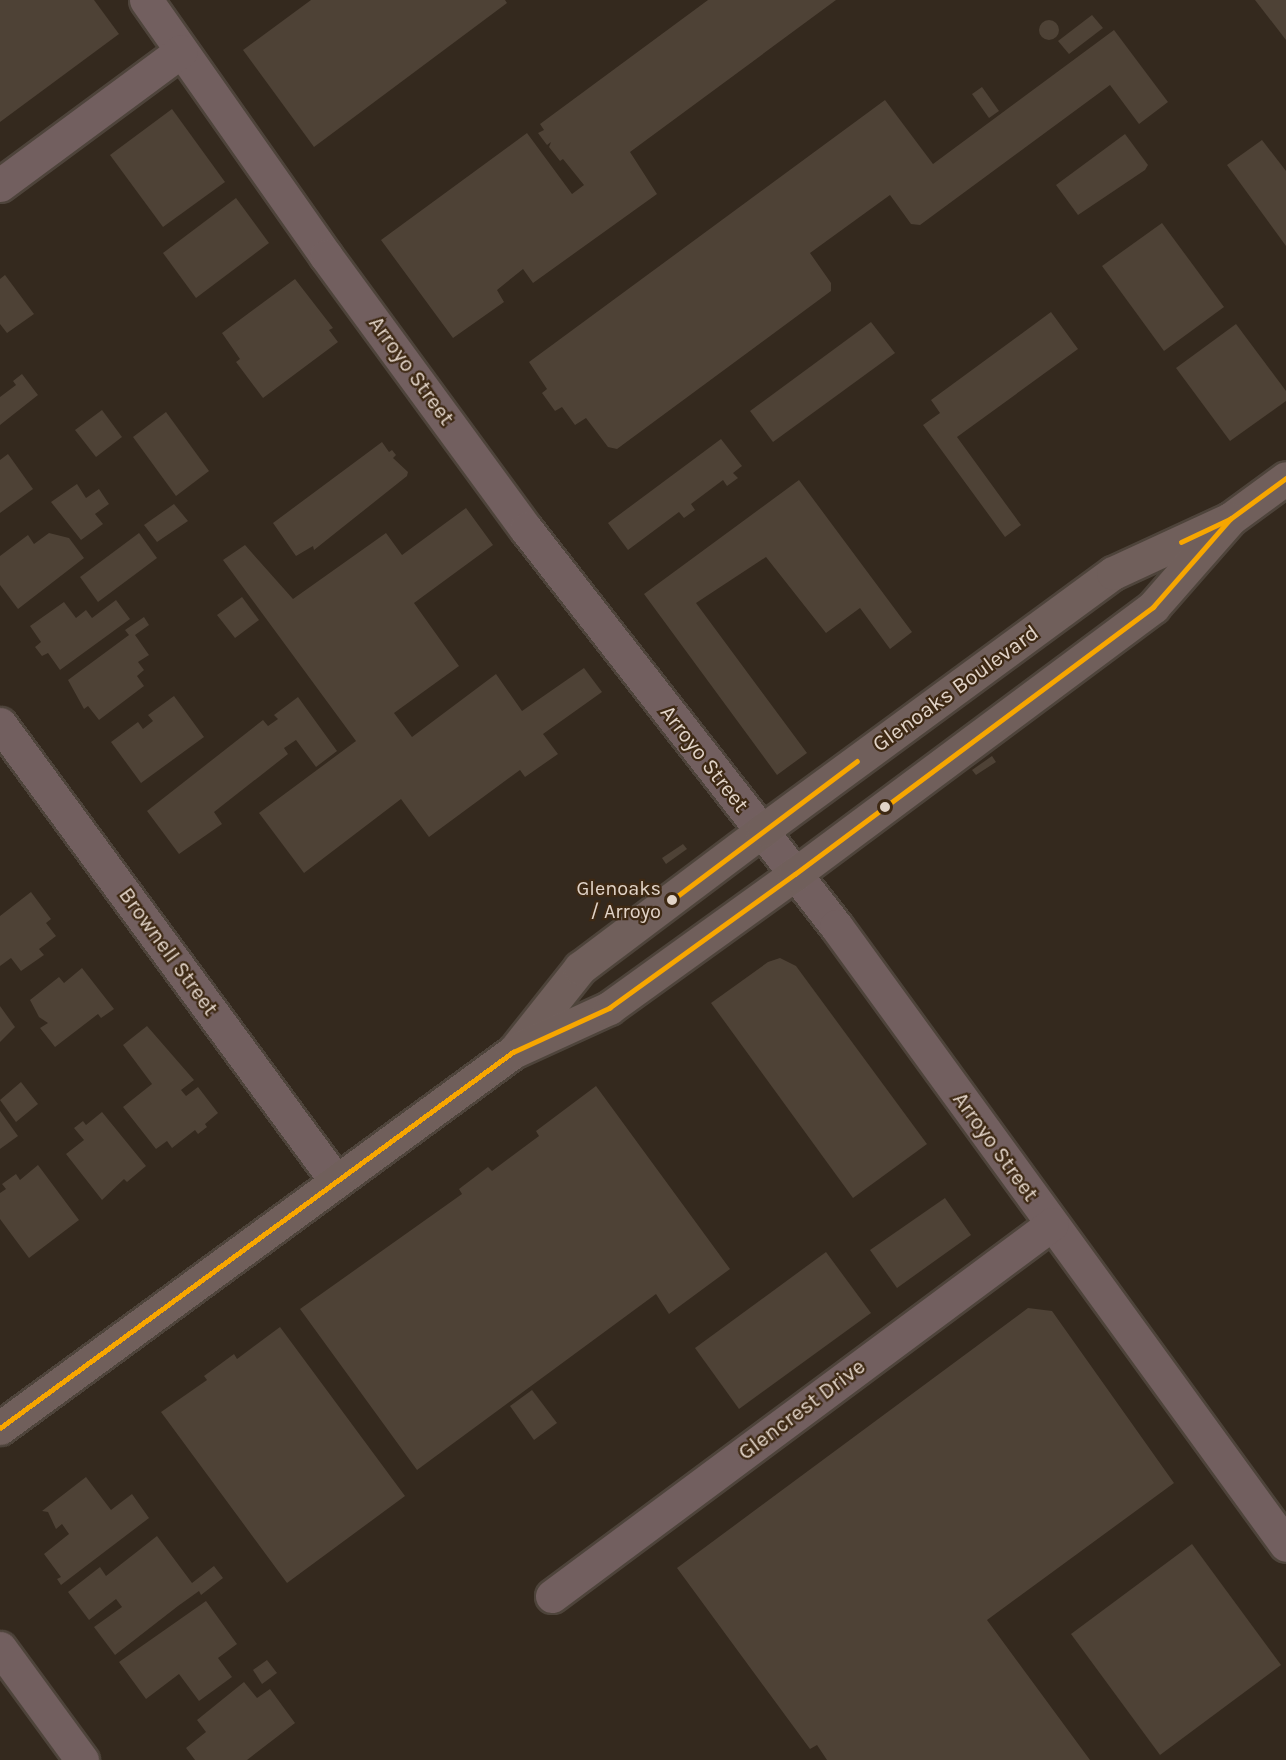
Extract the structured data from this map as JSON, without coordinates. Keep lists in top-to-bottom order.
{
  "streets": {
    "main road": ["Glenoaks Boulevard"],
    "street": ["Arroyo Street", "Brownell Street", "Glencrest Drive"]
  },
  "crossings": [
    ["Arroyo Street", "Glenoaks Boulevard"],
    ["Arroyo Street", "Glencrest Drive"],
    ["Glenoaks Boulevard", "Brownell Street"]
  ],
  "places": ["Glenoaks / Arroyo"]
}
